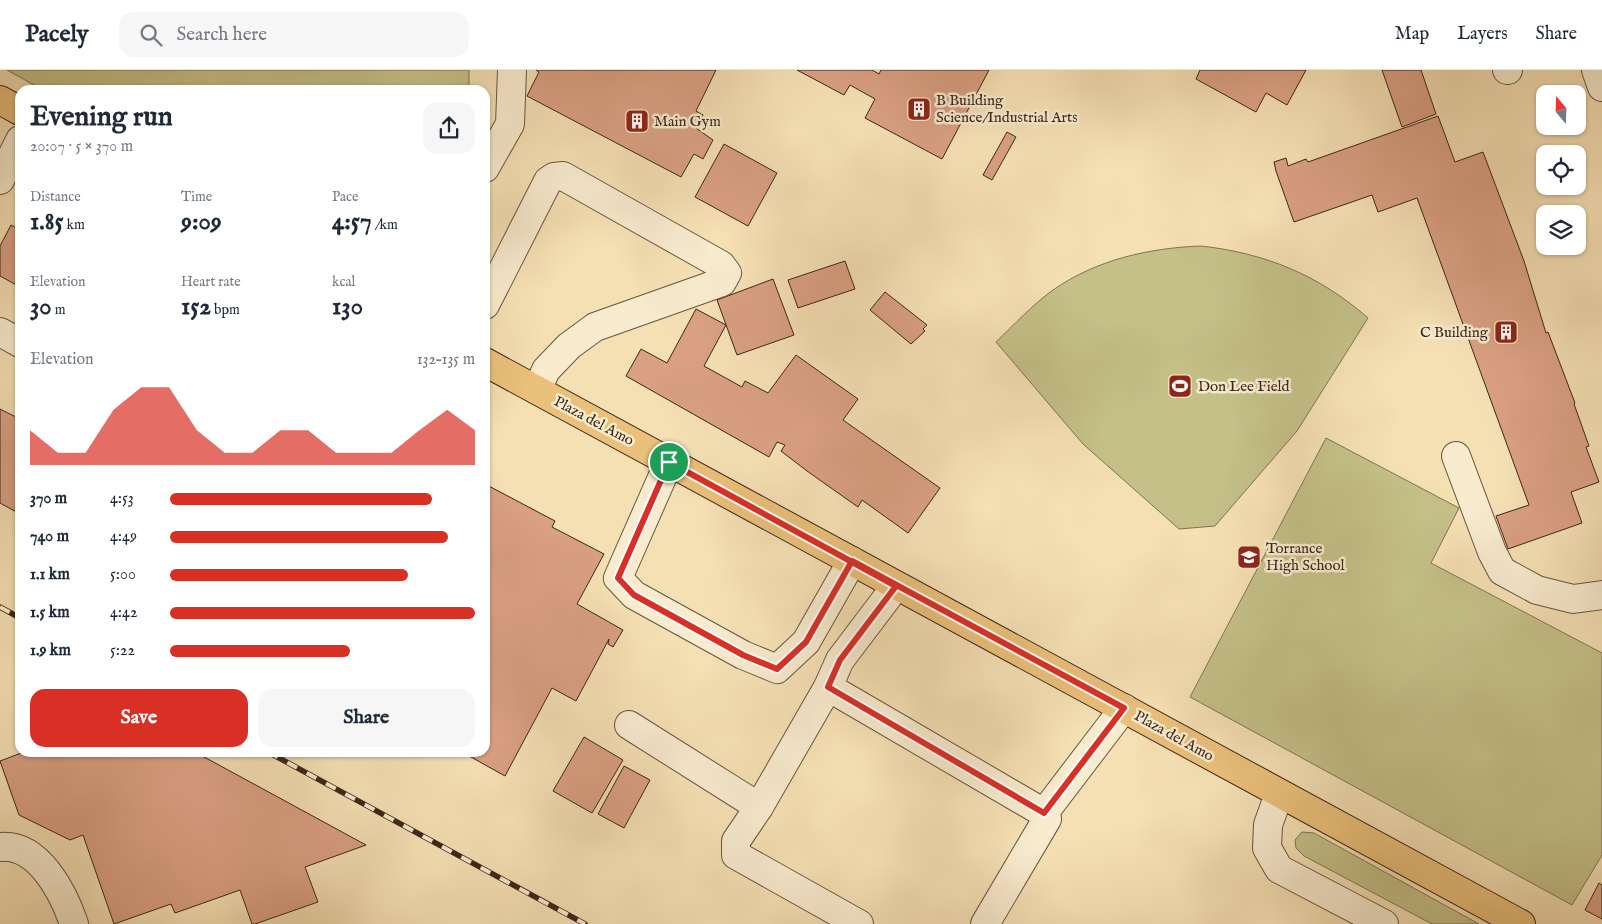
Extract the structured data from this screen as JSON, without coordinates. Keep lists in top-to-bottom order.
{
  "streets": {
    "main road": ["Plaza del Amo"]
  },
  "places": {
    "building": ["B Building Science/Industrial Arts", "Main Gym", "C Building"],
    "sports": ["Don Lee Field"],
    "school or university": ["Torrance High School"]
  },
  "north": "top",
  "page": {
    "header": "Pacely",
    "search": "Search here",
    "nav": ["Map", "Layers", "Share"],
    "heading": ["Evening run", "20:07 · 5 × 370 m"],
    "stats": [
      ["Distance", "1.85 km"],
      ["Time", "9:09"],
      ["Pace", "4:57 /km"],
      ["Elevation", "30 m"],
      ["Heart rate", "152 bpm"],
      ["kcal", "130"]
    ],
    "chart": ["Elevation", "132–135 m"],
    "list": [
      {
        "name": "370 m",
        "note": "4:53"
      },
      {
        "name": "740 m",
        "note": "4:49"
      },
      {
        "name": "1.1 km",
        "note": "5:00"
      },
      {
        "name": "1.5 km",
        "note": "4:42"
      },
      {
        "name": "1.9 km",
        "note": "5:22"
      }
    ],
    "buttons": ["Save", "Share"]
  }
}
